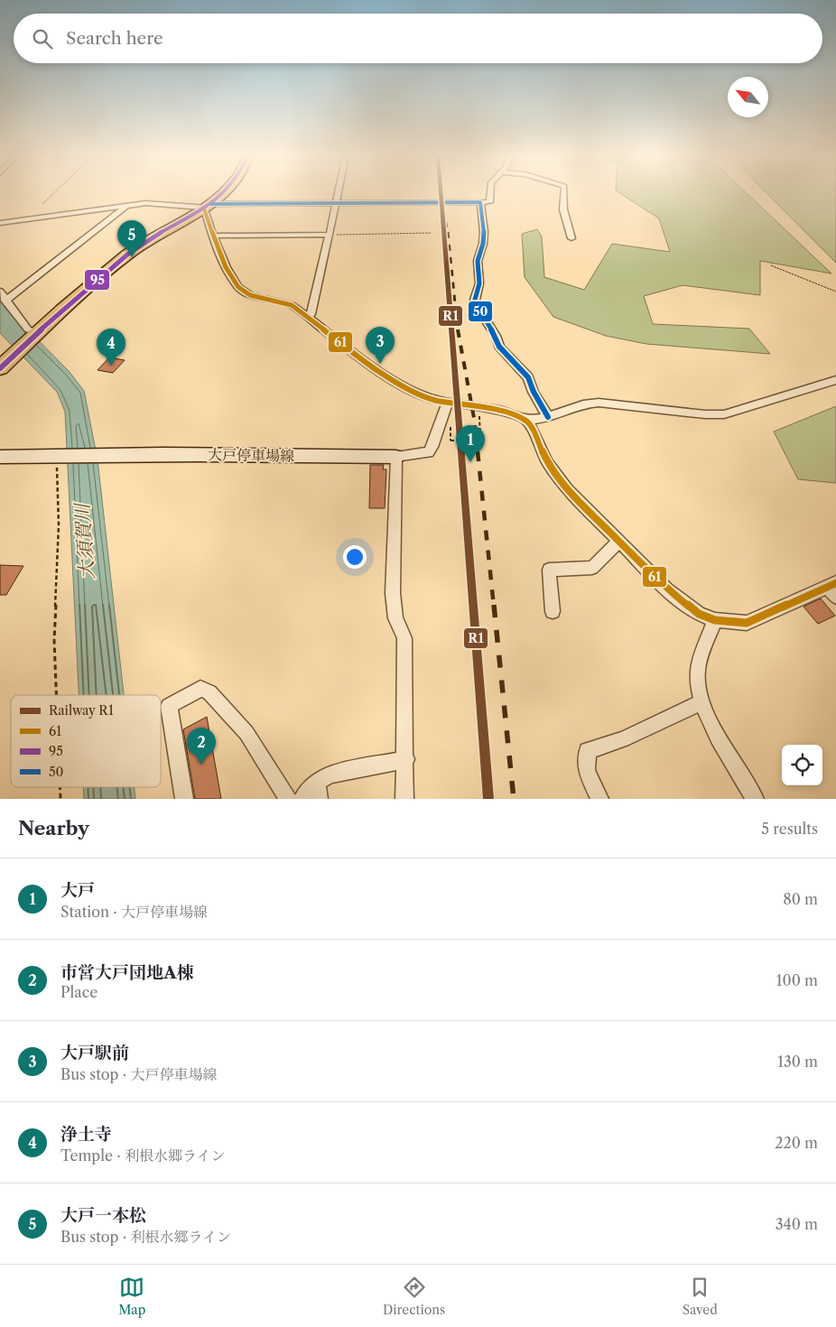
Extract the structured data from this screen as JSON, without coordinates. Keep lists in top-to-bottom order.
{
  "streets": {
    "main road": ["大戸停車場線"]
  },
  "water": ["大須賀川"],
  "lines": [
    "rail line R1",
    "transit line 95",
    "transit line 50",
    "transit line 61"
  ],
  "legend": [
    "Railway R1",
    "61",
    "95",
    "50"
  ],
  "north": "top left",
  "page": {
    "search": "Search here",
    "pins": [
      "5",
      "3",
      "4",
      "1",
      "2"
    ],
    "heading": ["Nearby", "5 results"],
    "list": [
      {
        "mark": "1",
        "name": "大戸",
        "note": "Station · 大戸停車場線",
        "value": "80 m"
      },
      {
        "mark": "2",
        "name": "市営大戸団地A棟",
        "note": "Place",
        "value": "100 m"
      },
      {
        "mark": "3",
        "name": "大戸駅前",
        "note": "Bus stop · 大戸停車場線",
        "value": "130 m"
      },
      {
        "mark": "4",
        "name": "浄土寺",
        "note": "Temple · 利根水郷ライン",
        "value": "220 m"
      },
      {
        "mark": "5",
        "name": "大戸一本松",
        "note": "Bus stop · 利根水郷ライン",
        "value": "340 m"
      }
    ],
    "nav": ["Map", "Directions", "Saved"]
  }
}
